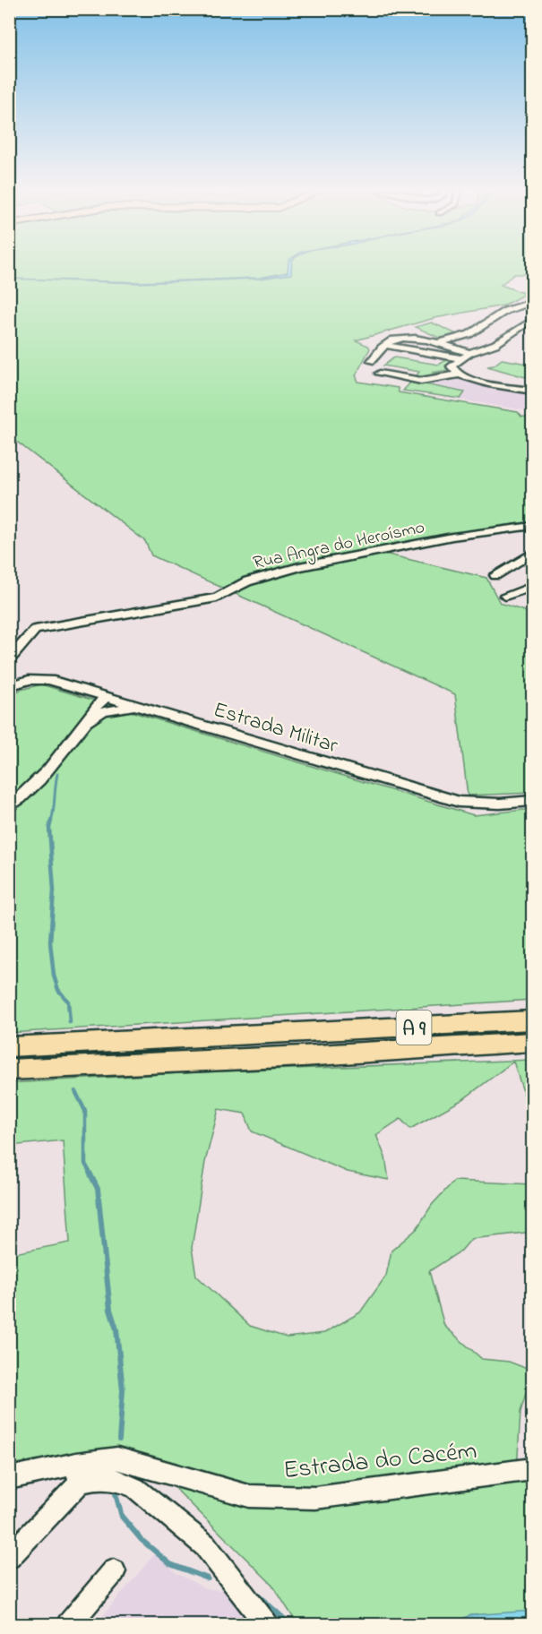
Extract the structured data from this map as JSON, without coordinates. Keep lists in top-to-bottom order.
{
  "streets": {
    "highway": ["A 9"],
    "street": ["Rua Angra do Heroísmo", "Estrada Militar", "Estrada do Cacém"]
  }
}
